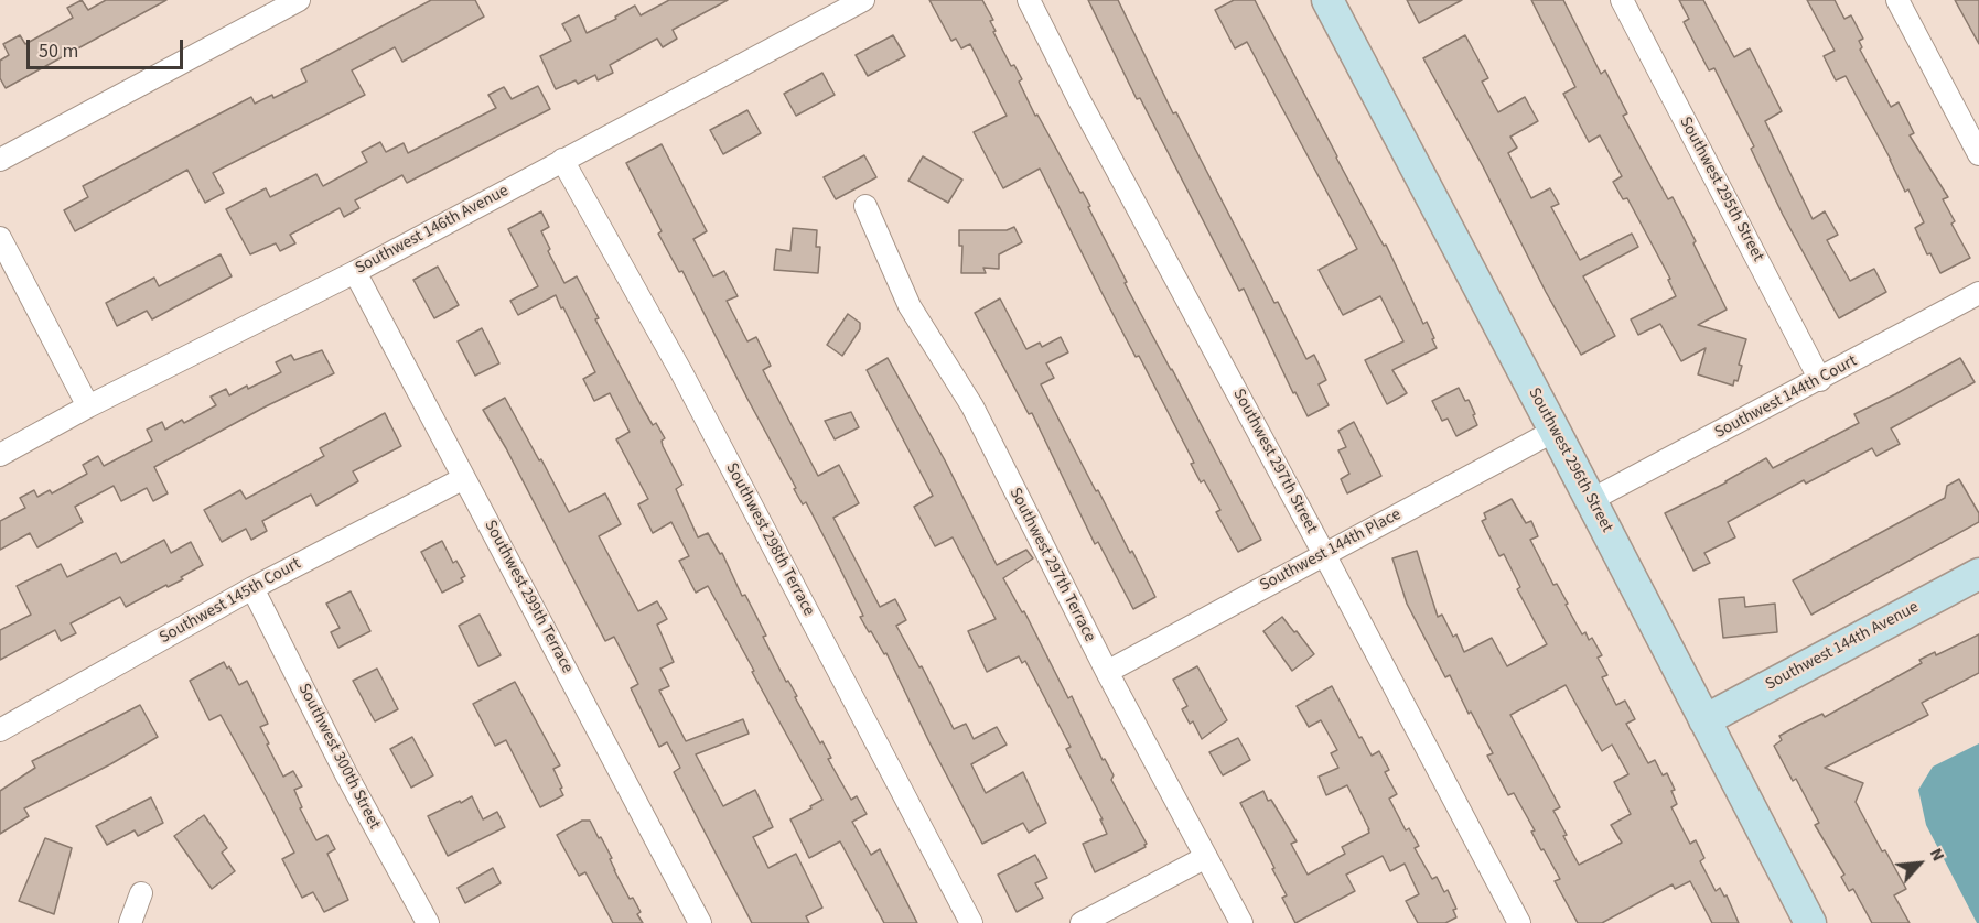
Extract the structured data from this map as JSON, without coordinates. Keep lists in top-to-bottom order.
{
  "streets": {
    "street": [
      "Southwest 295th Street",
      "Southwest 146th Avenue",
      "Southwest 144th Court",
      "Southwest 296th Street",
      "Southwest 297th Street",
      "Southwest 298th Terrace",
      "Southwest 144th Place",
      "Southwest 297th Terrace",
      "Southwest 299th Terrace",
      "Southwest 145th Court",
      "Southwest 144th Avenue",
      "Southwest 300th Street"
    ]
  },
  "crossings": [
    ["Southwest 295th Street", "Southwest 144th Court"],
    ["Southwest 146th Avenue", "Southwest 298th Terrace"],
    ["Southwest 146th Avenue", "Southwest 299th Terrace"],
    ["Southwest 144th Court", "Southwest 296th Street"],
    ["Southwest 296th Street", "Southwest 144th Place"],
    ["Southwest 296th Street", "Southwest 144th Avenue"],
    ["Southwest 297th Street", "Southwest 144th Place"],
    ["Southwest 144th Place", "Southwest 297th Terrace"],
    ["Southwest 299th Terrace", "Southwest 145th Court"],
    ["Southwest 145th Court", "Southwest 300th Street"]
  ],
  "scale_bar": "50 m",
  "north": "top right"
}
